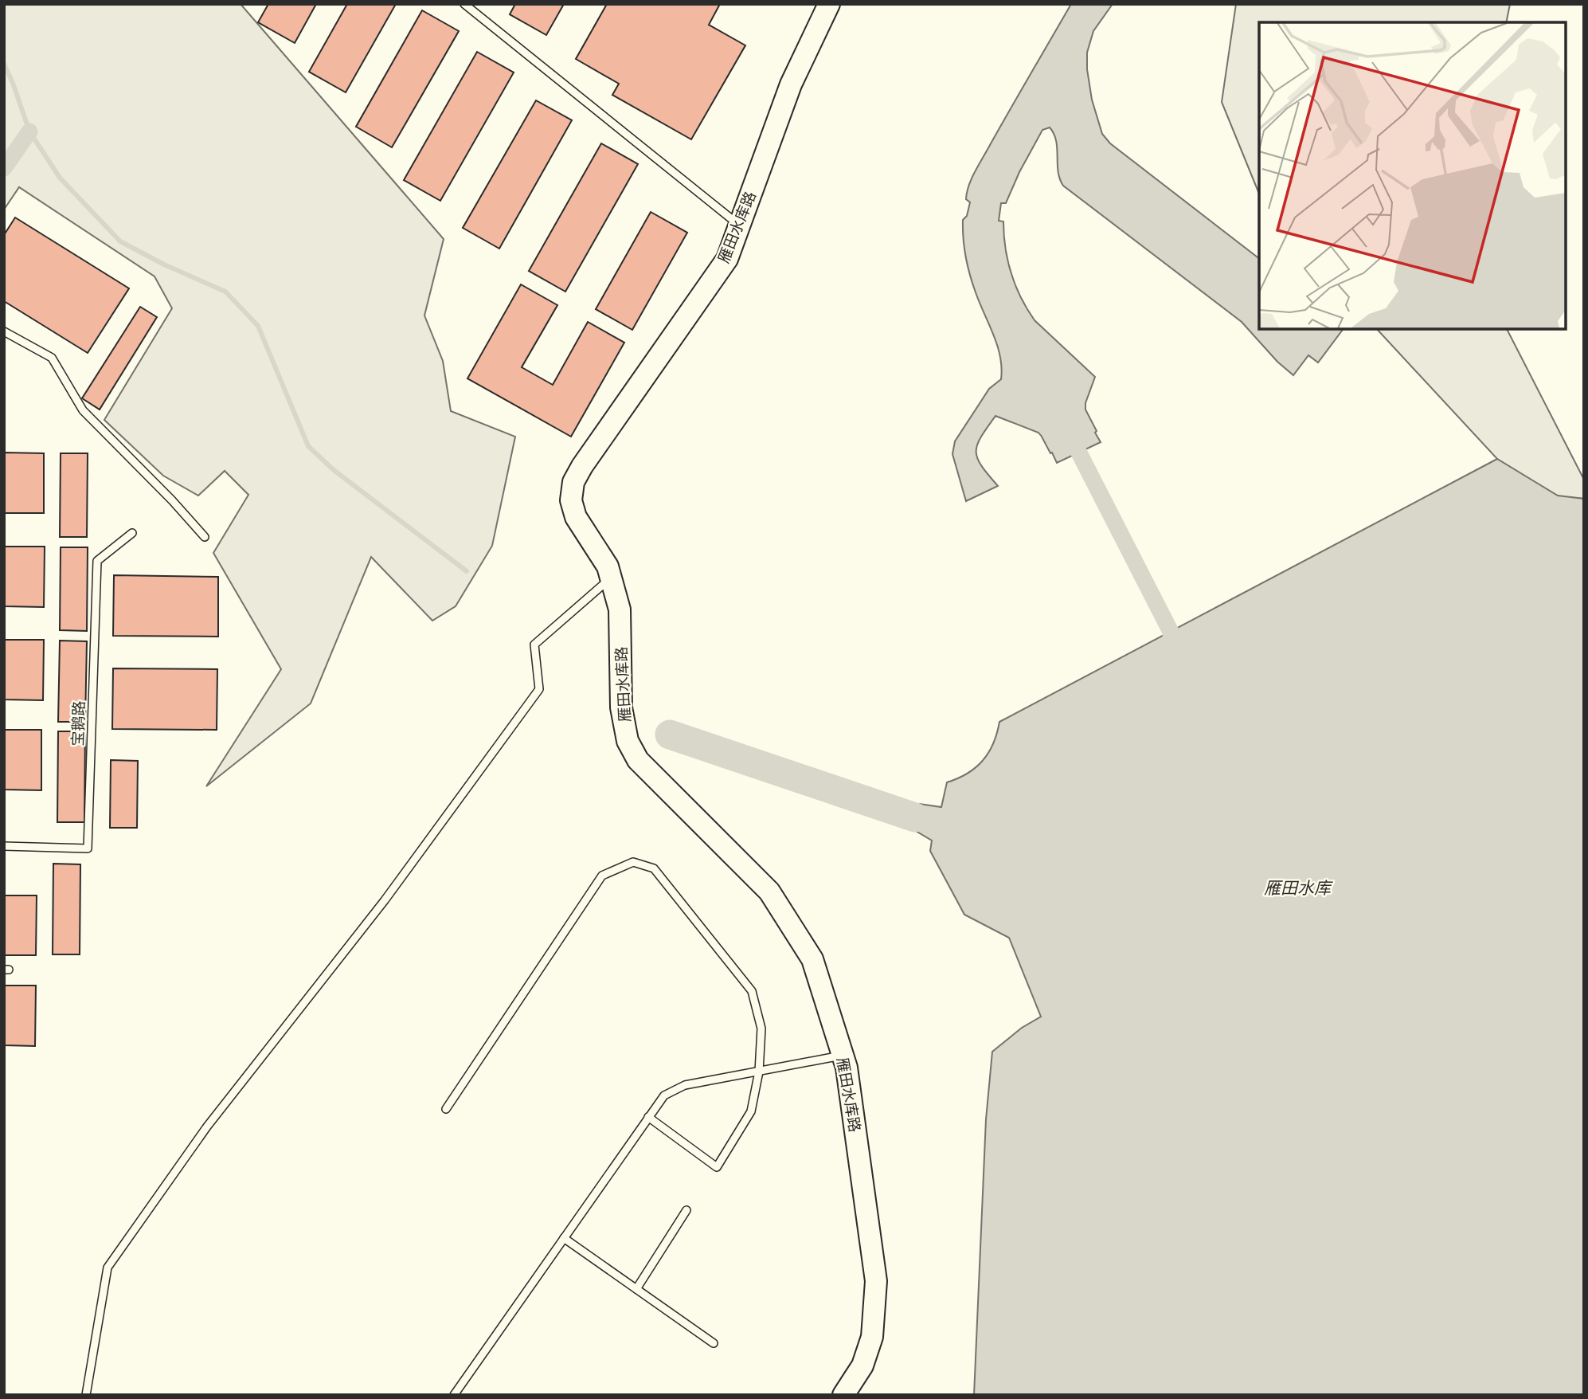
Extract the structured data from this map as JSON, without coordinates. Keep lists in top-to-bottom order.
{
  "streets": {
    "main road": ["雁田水库路"],
    "lane": ["宝鹅路"]
  },
  "water": ["雁田水库"]
}
